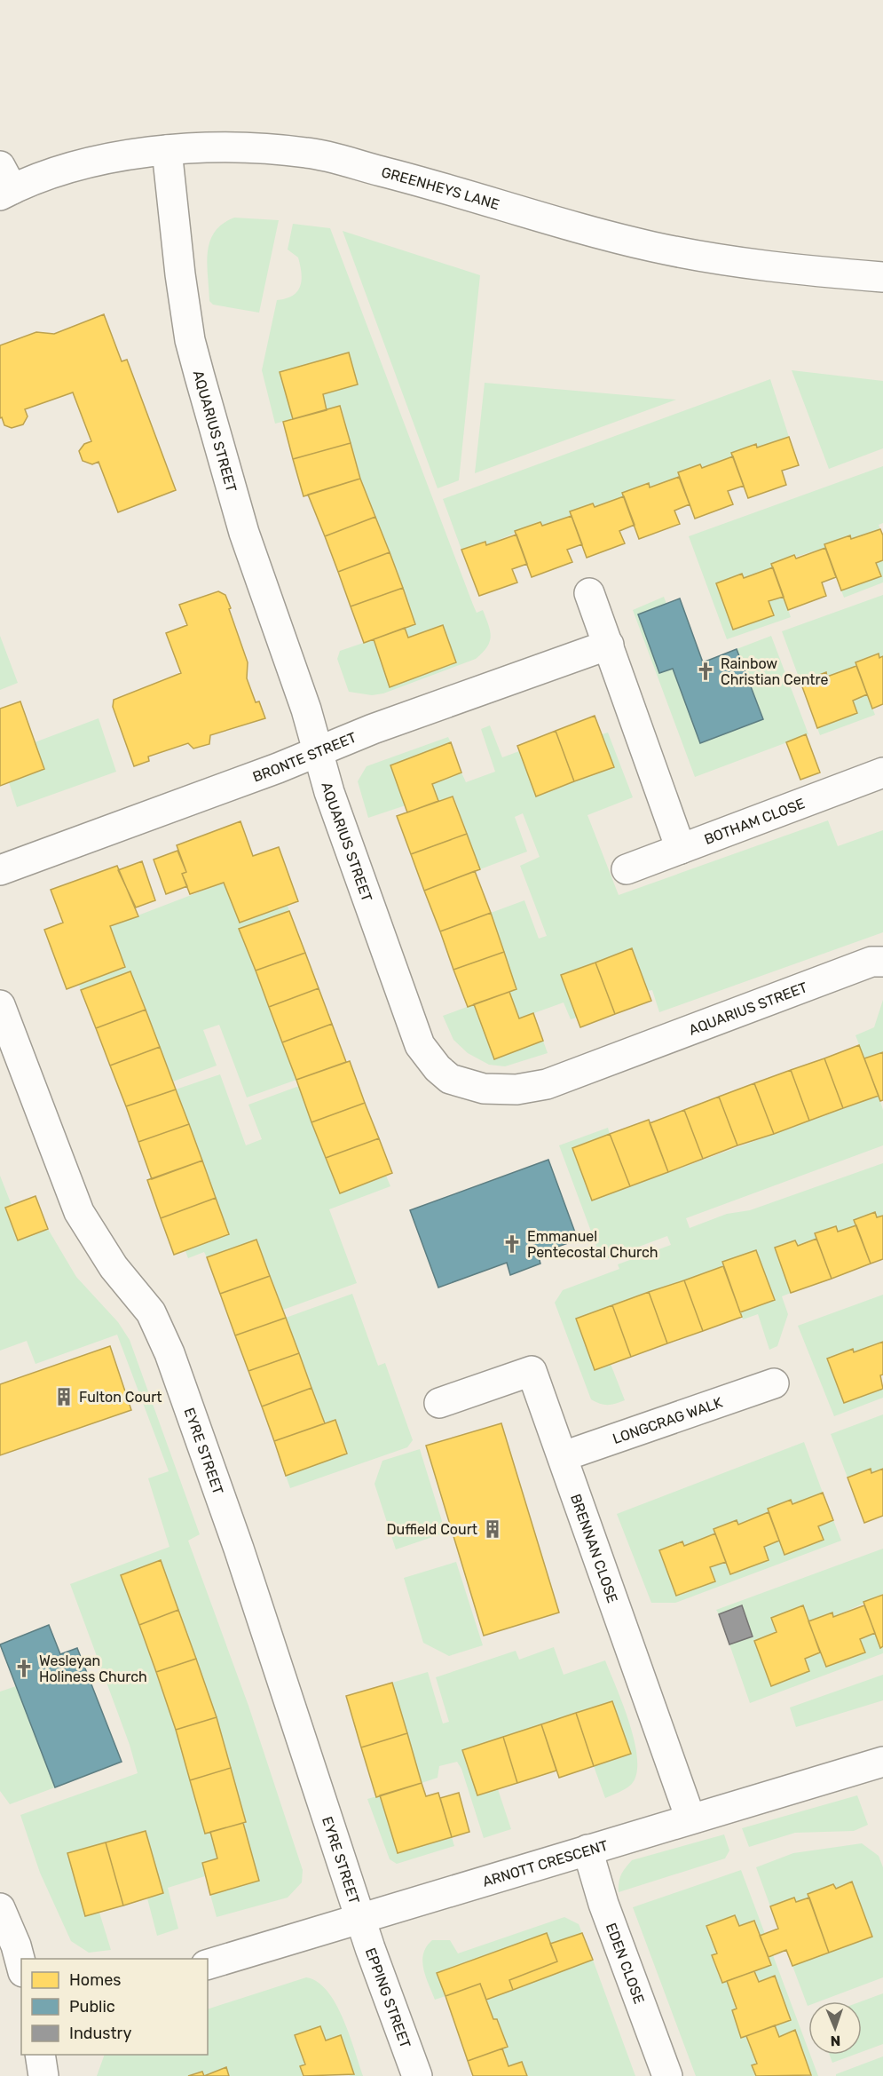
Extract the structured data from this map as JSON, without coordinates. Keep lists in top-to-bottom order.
{
  "streets": {
    "street": [
      "GREENHEYS LANE",
      "AQUARIUS STREET",
      "BRONTE STREET",
      "BOTHAM CLOSE",
      "LONGCRAG WALK",
      "EYRE STREET",
      "BRENNAN CLOSE",
      "ARNOTT CRESCENT",
      "EDEN CLOSE",
      "EPPING STREET"
    ]
  },
  "crossings": [
    ["GREENHEYS LANE", "AQUARIUS STREET"],
    ["AQUARIUS STREET", "BRONTE STREET"],
    ["LONGCRAG WALK", "BRENNAN CLOSE"],
    ["EYRE STREET", "ARNOTT CRESCENT"],
    ["EYRE STREET", "EPPING STREET"],
    ["BRENNAN CLOSE", "ARNOTT CRESCENT"],
    ["ARNOTT CRESCENT", "EDEN CLOSE"],
    ["ARNOTT CRESCENT", "EPPING STREET"]
  ],
  "places": {
    "church": ["Rainbow Christian Centre", "Emmanuel Pentecostal Church", "Wesleyan Holiness Church"],
    "building": ["Fulton Court", "Duffield Court"]
  },
  "legend": ["Homes", "Public", "Industry"],
  "north": "bottom"
}
